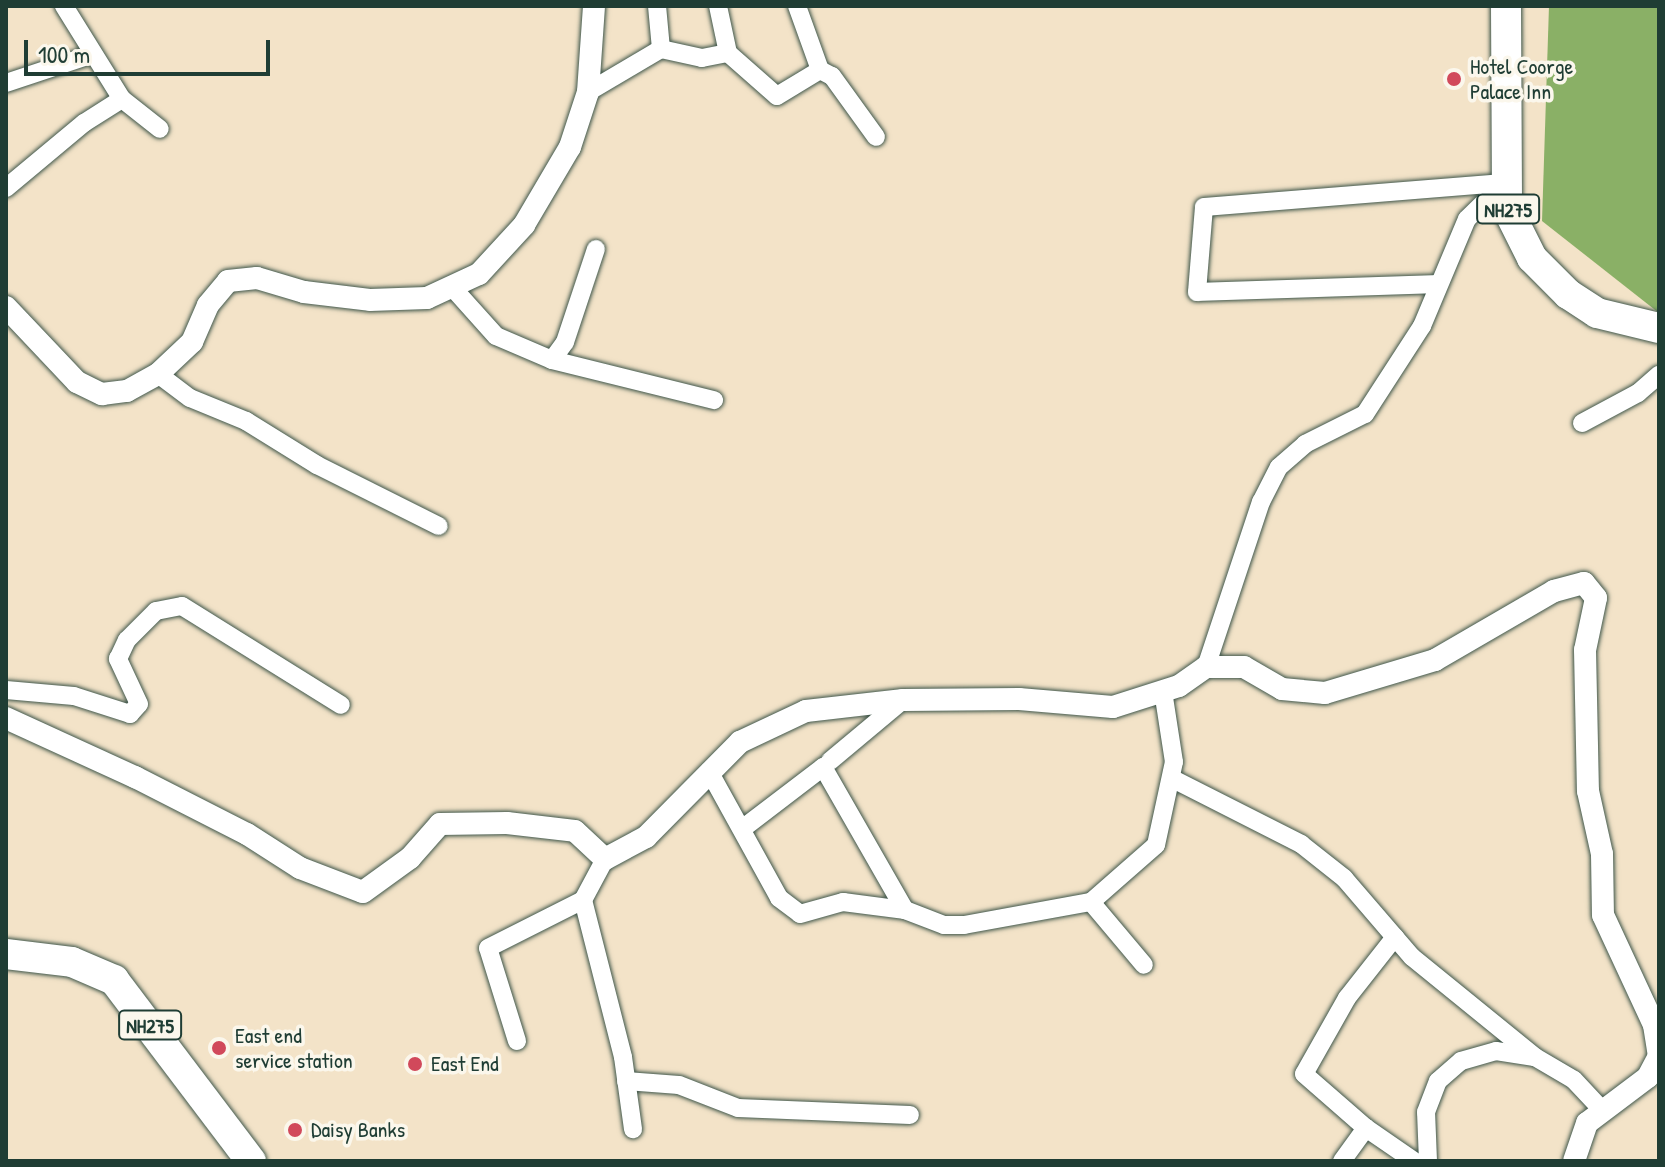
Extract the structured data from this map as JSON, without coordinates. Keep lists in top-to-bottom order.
{
  "streets": {
    "highway": ["NH275"]
  },
  "places": [
    "Hotel Coorge Palace Inn",
    "East end service station",
    "East End",
    "Daisy Banks"
  ],
  "scale_bar": "100 m"
}
